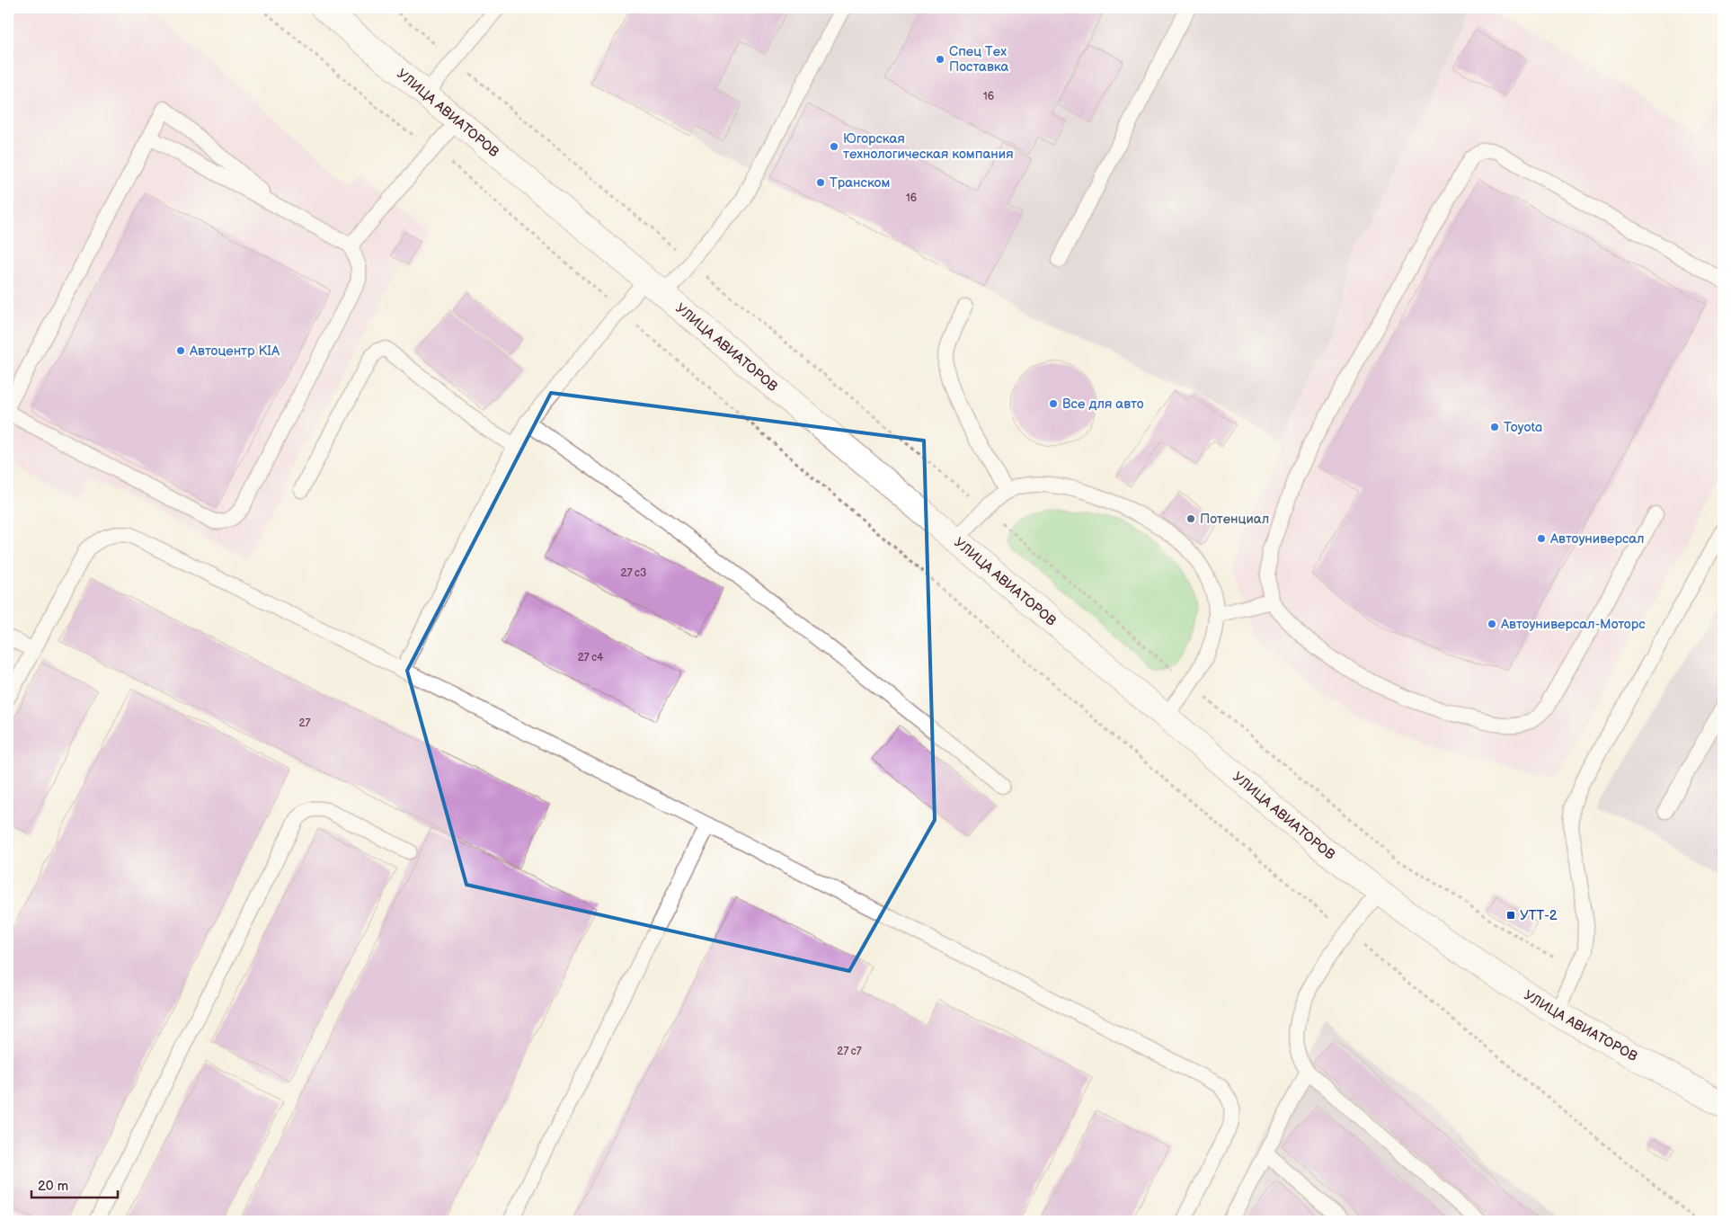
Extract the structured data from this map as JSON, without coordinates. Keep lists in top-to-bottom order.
{
  "streets": {
    "main road": ["УЛИЦА АВИАТОРОВ"]
  },
  "places": {
    "other": [
      "Спец Тех Поставка",
      "Югорская технологическая компания",
      "Транском",
      "Автоцентр KIA",
      "Все для авто",
      "Toyota",
      "Потенциал",
      "Автоуниверсал",
      "Автоуниверсал-Моторс"
    ],
    "transit": ["УТТ-2"]
  },
  "house_numbers": [
    "16",
    "16",
    "27 с3",
    "27 с4",
    "27",
    "27 с7"
  ],
  "scale_bar": "20 m"
}
